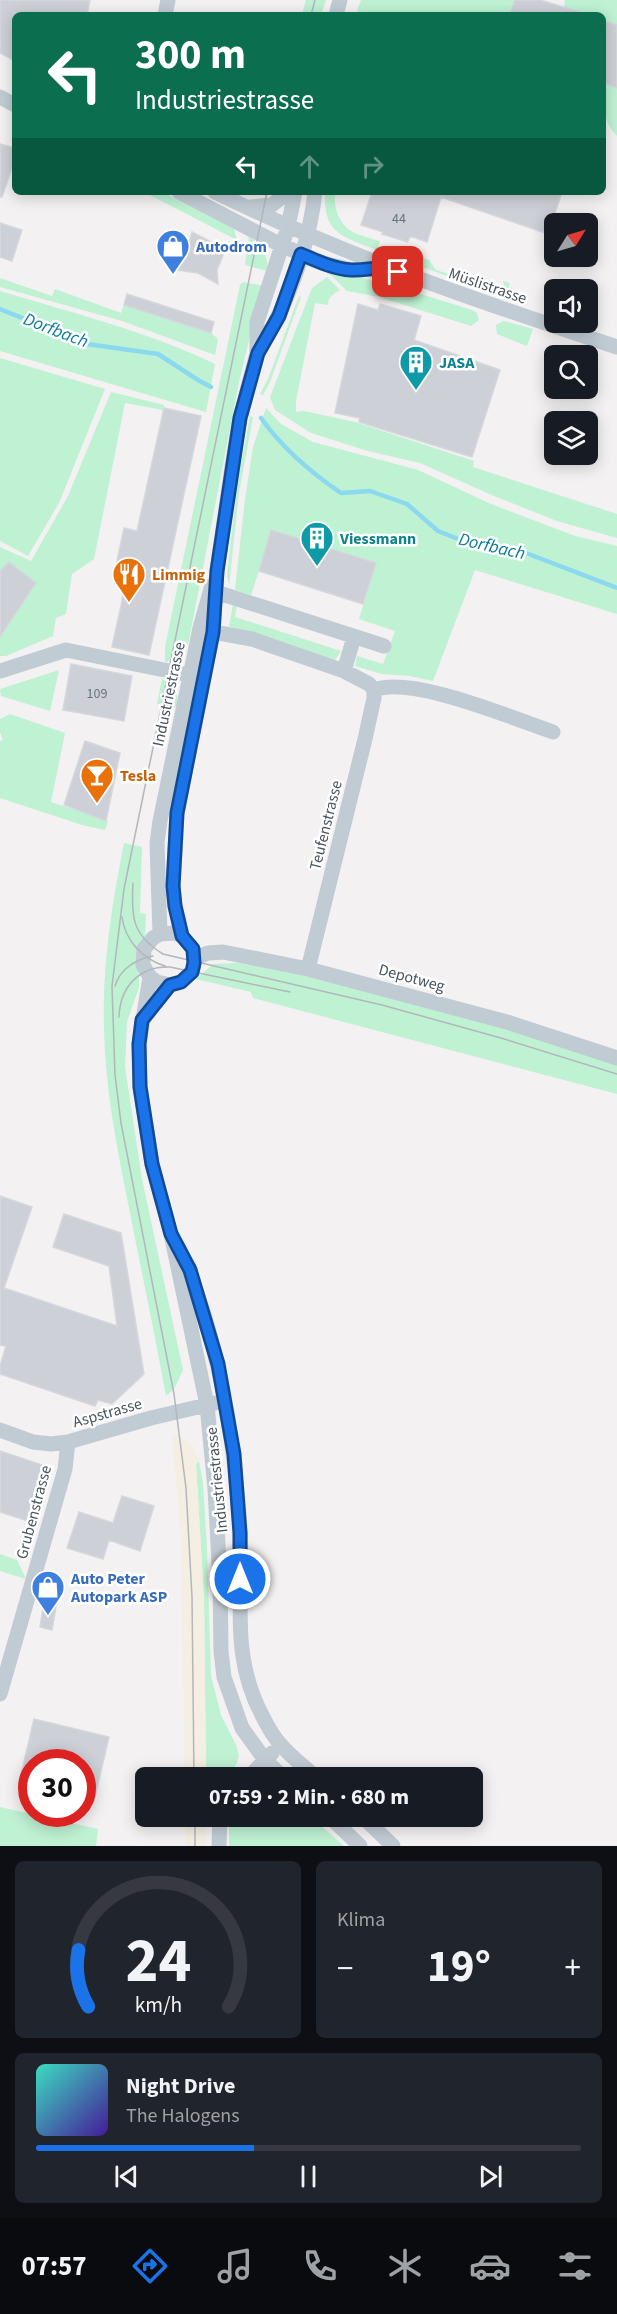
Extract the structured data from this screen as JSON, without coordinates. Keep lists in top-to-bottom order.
{
  "streets": {
    "street": [
      "Müslistrasse",
      "Industriestrasse",
      "Teufenstrasse",
      "Depotweg",
      "Aspstrasse",
      "Grubenstrasse"
    ]
  },
  "crossings": [
    ["Müslistrasse", "Industriestrasse"],
    ["Industriestrasse", "Depotweg"],
    ["Industriestrasse", "Aspstrasse"],
    ["Teufenstrasse", "Depotweg"],
    ["Aspstrasse", "Grubenstrasse"]
  ],
  "water": ["Dorfbach"],
  "places": {
    "shop": ["Autodrom", "Auto Peter Autopark ASP"],
    "building": ["JASA", "Viessmann"],
    "restaurant": ["Limmig"],
    "bar": ["Tesla"]
  },
  "house_numbers": ["44", "109"],
  "north": "top right",
  "page": {
    "turn": ["300 m", "Industriestrasse"],
    "limit": "30",
    "trip": "07:59 · 2 Min. · 680 m",
    "tile": "Klima",
    "heat": ["−", "19°", "+"],
    "song": ["Night Drive", "The Halogens"],
    "tabs": "07:57",
    "gauge": ["24", "km/h"]
  }
}
